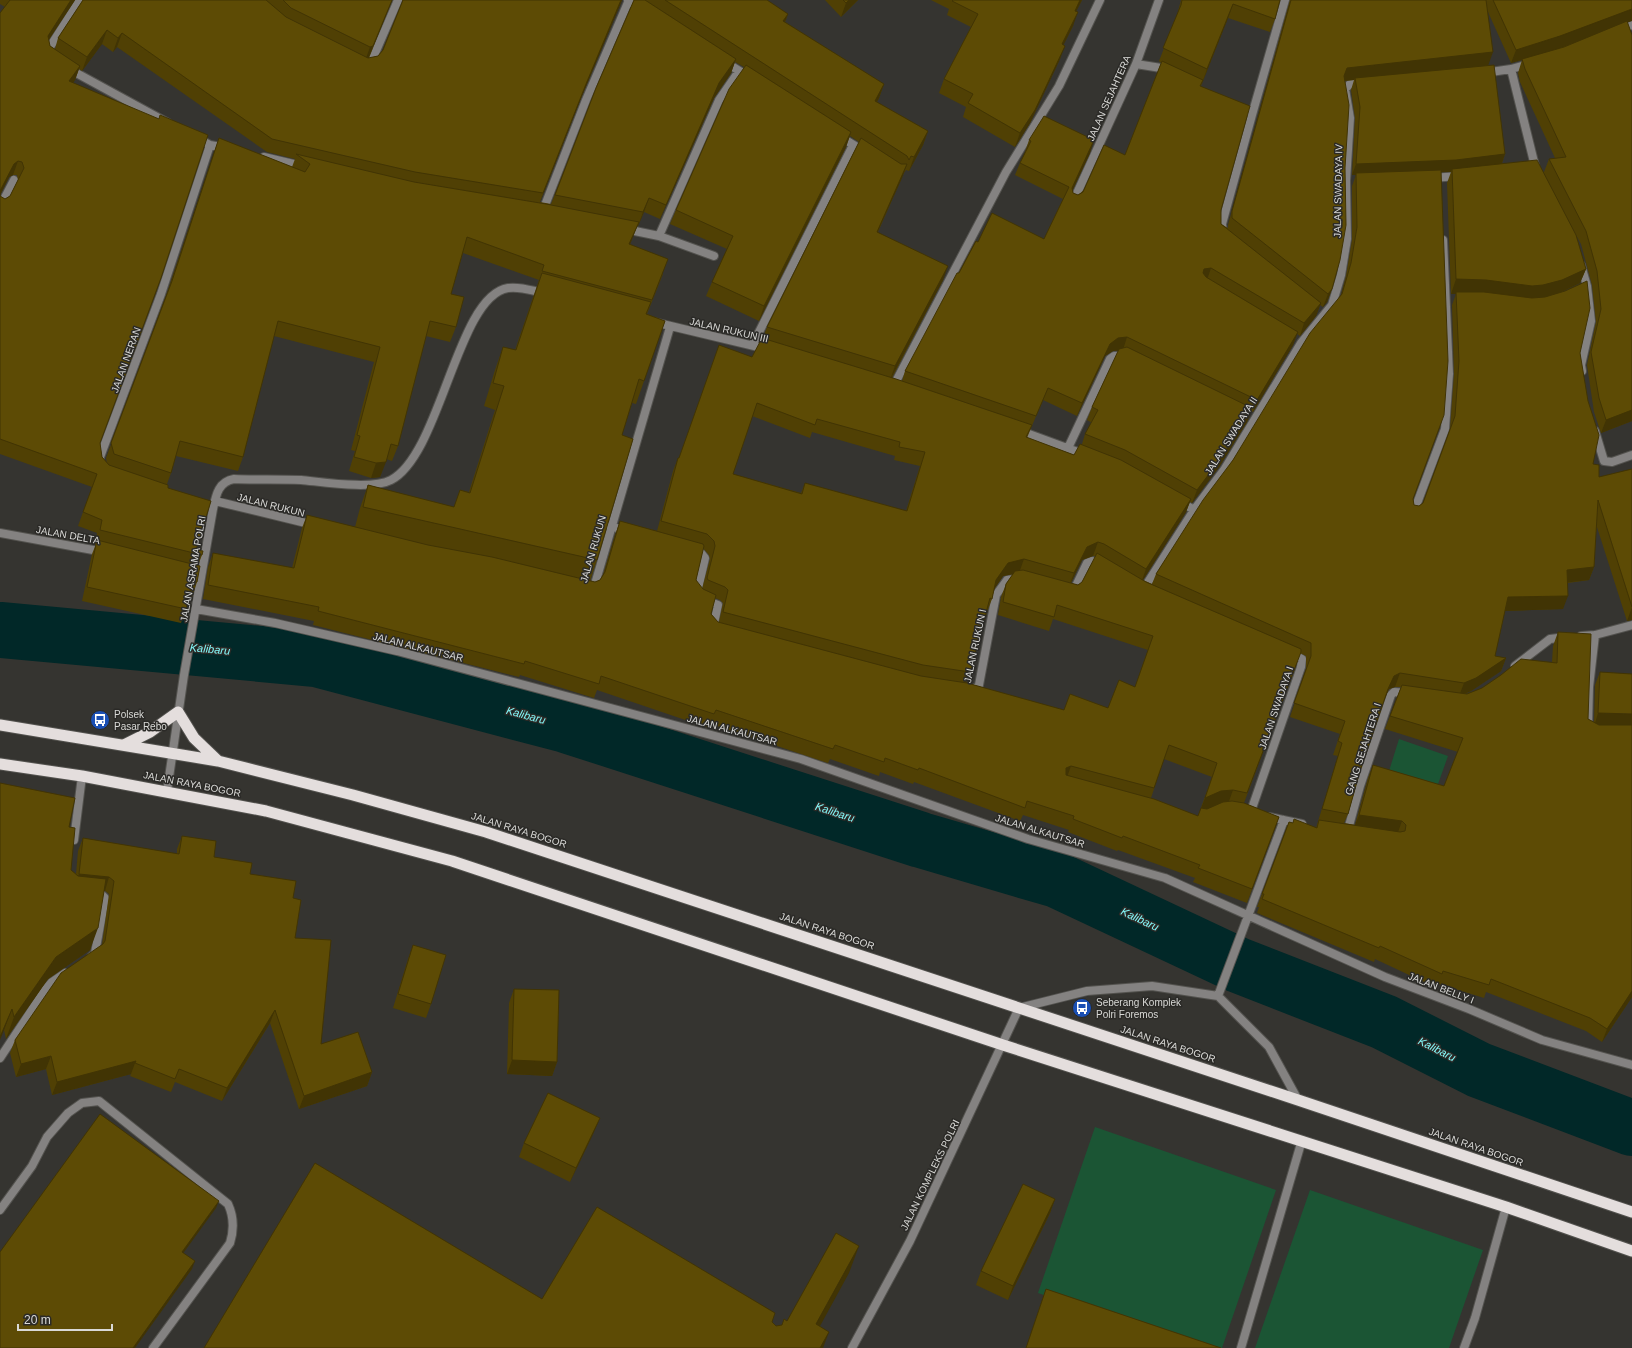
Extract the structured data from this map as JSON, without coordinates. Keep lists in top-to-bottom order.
{
  "streets": {
    "highway": ["JALAN RAYA BOGOR"],
    "street": [
      "JALAN SEJAHTERA",
      "JALAN SWADAYA IV",
      "JALAN RUKUN III",
      "JALAN NERAN",
      "JALAN SWADAYA II",
      "JALAN RUKUN",
      "JALAN DELTA",
      "JALAN ASRAMA POLRI",
      "JALAN RUKUN I",
      "JALAN ALKAUTSAR",
      "JALAN SWADAYA I",
      "GANG SEJAHTERA I",
      "JALAN BELLY I",
      "JALAN KOMPLEKS POLRI"
    ]
  },
  "crossings": [
    ["JALAN SWADAYA IV", "JALAN SWADAYA II"],
    ["JALAN RUKUN III", "JALAN RUKUN"],
    ["JALAN RUKUN", "JALAN ASRAMA POLRI"],
    ["JALAN ASRAMA POLRI", "JALAN ALKAUTSAR"],
    ["JALAN ASRAMA POLRI", "JALAN RAYA BOGOR"],
    ["JALAN ALKAUTSAR", "JALAN BELLY I"],
    ["JALAN RAYA BOGOR", "JALAN KOMPLEKS POLRI"]
  ],
  "water": ["Kalibaru"],
  "places": {
    "bus stop": ["Polsek Pasar Rebo", "Seberang Komplek Polri Foremos"]
  },
  "scale_bar": "20 m"
}
